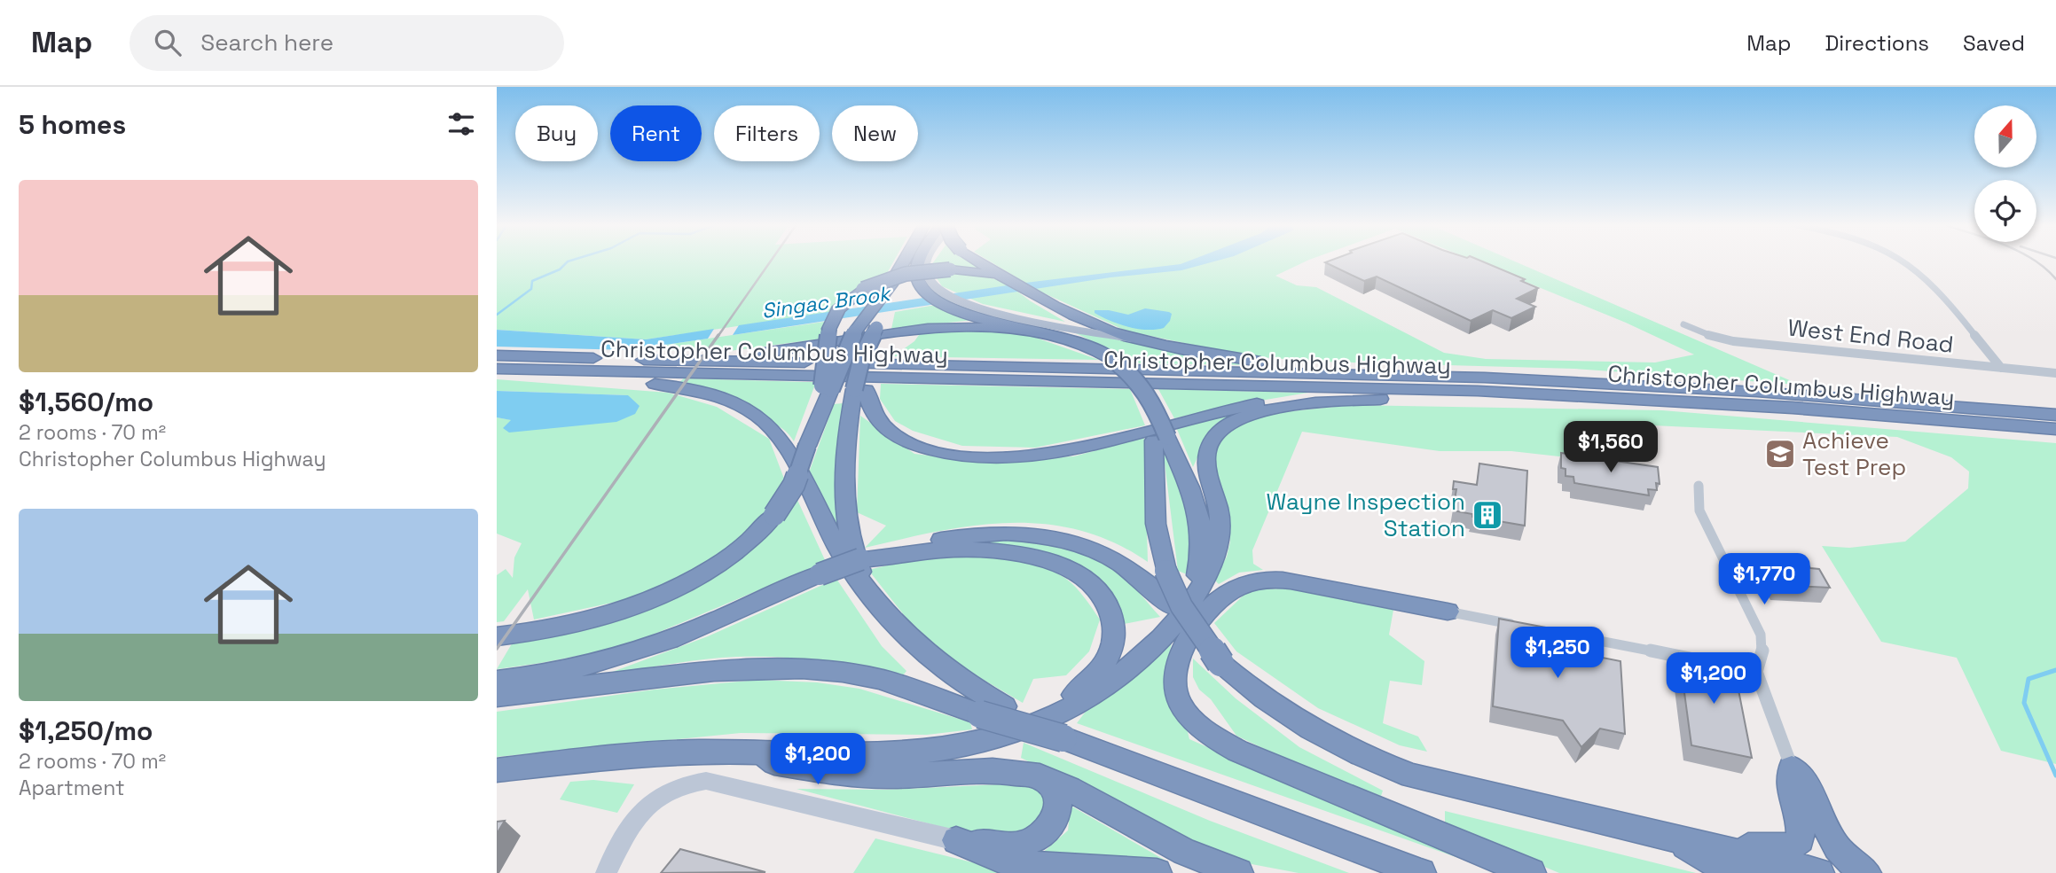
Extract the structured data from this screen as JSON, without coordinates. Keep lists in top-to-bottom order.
{
  "streets": {
    "highway": ["Christopher Columbus Highway"],
    "street": ["West End Road"]
  },
  "water": ["Singac Brook"],
  "places": {
    "school or university": ["Achieve Test Prep"],
    "building": ["Wayne Inspection Station"]
  },
  "north": "top",
  "page": {
    "header": "Map",
    "search": "Search here",
    "nav": ["Map", "Directions", "Saved"],
    "heading": "5 homes",
    "chip": [
      "Buy",
      "Rent",
      "Filters",
      "New"
    ],
    "list": [
      {
        "name": "$1,560/mo",
        "note": "2 rooms · 70 m² · Christopher Columbus Highway"
      },
      {
        "name": "$1,250/mo",
        "note": "2 rooms · 70 m² · Apartment"
      }
    ],
    "price": [
      "$1,560",
      "$1,770",
      "$1,250",
      "$1,200",
      "$1,200"
    ]
  }
}
